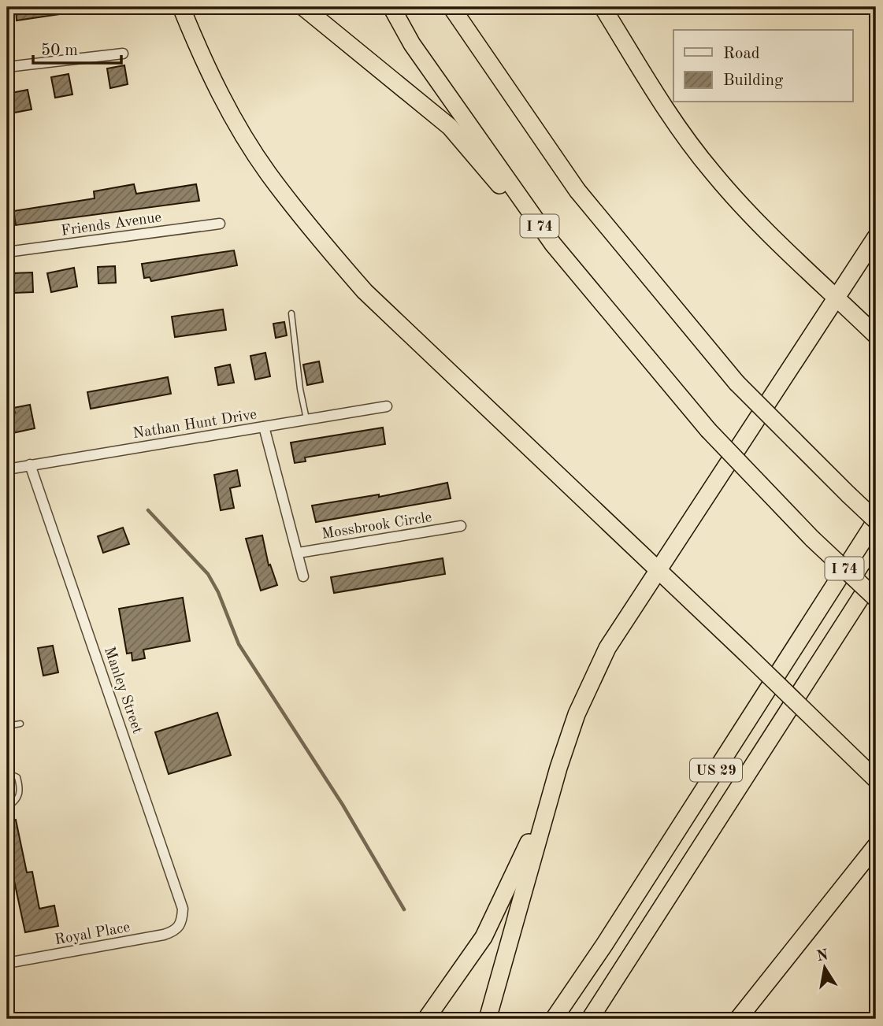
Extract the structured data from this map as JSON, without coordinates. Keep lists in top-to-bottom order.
{
  "streets": {
    "highway": ["I 74", "US 29"],
    "street": [
      "Friends Avenue",
      "Nathan Hunt Drive",
      "Mossbrook Circle",
      "Manley Street",
      "Royal Place"
    ]
  },
  "crossings": [
    ["Nathan Hunt Drive", "Manley Street"],
    ["Manley Street", "Royal Place"]
  ],
  "legend": ["Road", "Building"],
  "scale_bar": "50 m",
  "north": "top"
}
